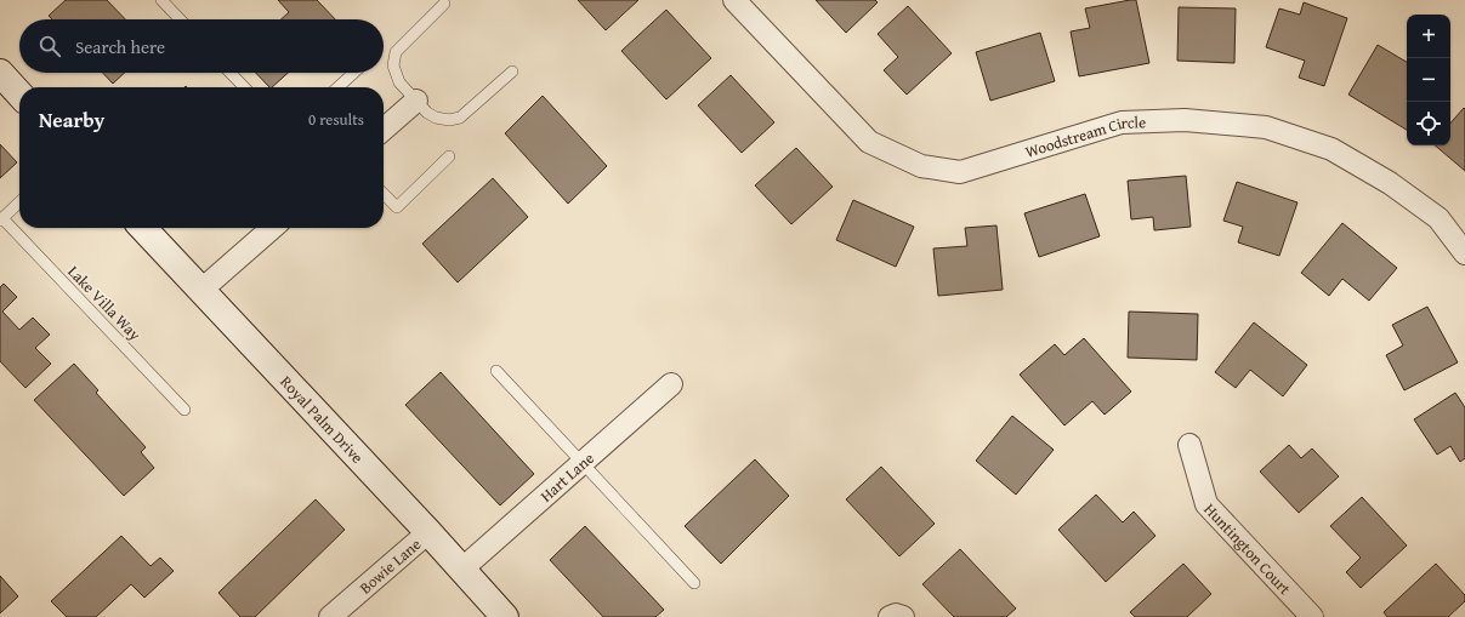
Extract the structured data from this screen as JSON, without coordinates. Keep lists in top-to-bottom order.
{
  "streets": {
    "street": [
      "Woodstream Circle",
      "Royal Palm Drive",
      "Hart Lane",
      "Huntington Court",
      "Bowie Lane"
    ],
    "lane": ["Lake Villa Way"]
  },
  "crossings": [
    ["Royal Palm Drive", "Hart Lane"],
    ["Royal Palm Drive", "Bowie Lane"]
  ],
  "page": {
    "map_buttons": ["+", "−"],
    "search": "Search here",
    "heading": ["Nearby", "0 results"]
  }
}
